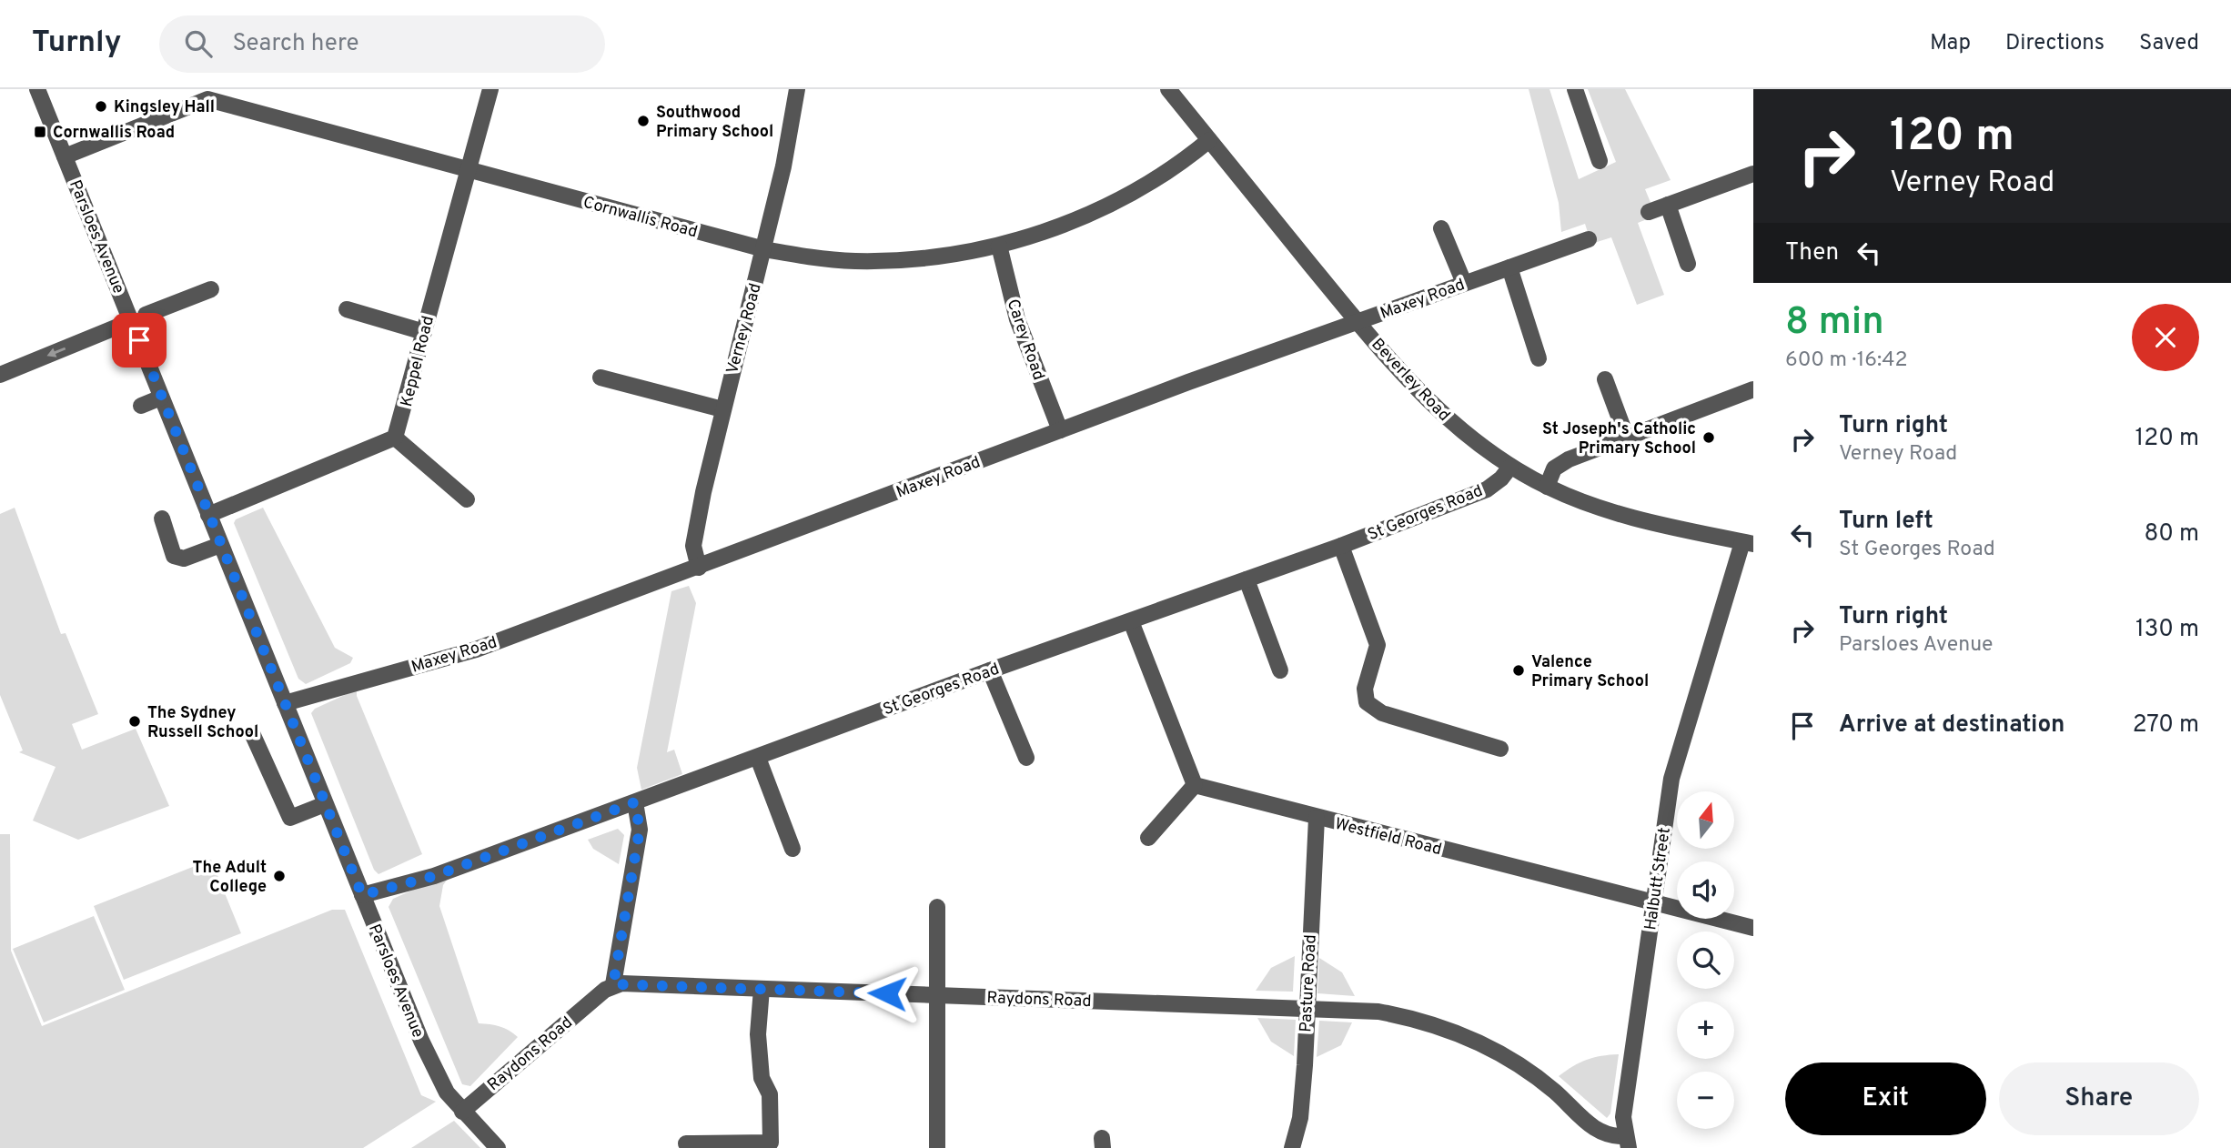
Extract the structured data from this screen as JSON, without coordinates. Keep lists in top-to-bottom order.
{
  "streets": {
    "street": [
      "Cornwallis Road",
      "Parsloes Avenue",
      "Maxey Road",
      "Verney Road",
      "Carey Road",
      "Keppel Road",
      "Beverley Road",
      "St Georges Road",
      "Westfield Road",
      "Halbutt Street",
      "Pasture Road",
      "Raydons Road"
    ]
  },
  "crossings": [
    ["Cornwallis Road", "Parsloes Avenue"],
    ["Cornwallis Road", "Verney Road"],
    ["Cornwallis Road", "Carey Road"],
    ["Cornwallis Road", "Keppel Road"],
    ["Cornwallis Road", "Beverley Road"],
    ["Parsloes Avenue", "Maxey Road"],
    ["Parsloes Avenue", "St Georges Road"],
    ["Parsloes Avenue", "Raydons Road"],
    ["Maxey Road", "Verney Road"],
    ["Maxey Road", "Carey Road"],
    ["Maxey Road", "Beverley Road"],
    ["Beverley Road", "St Georges Road"],
    ["Beverley Road", "Halbutt Street"],
    ["Westfield Road", "Halbutt Street"],
    ["Westfield Road", "Pasture Road"],
    ["Halbutt Street", "Raydons Road"],
    ["Pasture Road", "Raydons Road"]
  ],
  "places": {
    "other": [
      "Kingsley Hall",
      "Southwood Primary School",
      "St Joseph's Catholic Primary School",
      "Valence Primary School",
      "The Sydney Russell School",
      "The Adult College"
    ],
    "transit": ["Cornwallis Road"]
  },
  "north": "top",
  "page": {
    "header": "Turnly",
    "search": "Search here",
    "nav": ["Map", "Directions", "Saved"],
    "turn": ["120 m", "Verney Road"],
    "then": "Then",
    "heading": ["8 min", "600 m · 16:42"],
    "list": [
      {
        "name": "Turn right",
        "note": "Verney Road",
        "value": "120 m"
      },
      {
        "name": "Turn left",
        "note": "St Georges Road",
        "value": "80 m"
      },
      {
        "name": "Turn right",
        "note": "Parsloes Avenue",
        "value": "130 m"
      },
      {
        "name": "Arrive at destination",
        "value": "270 m"
      }
    ],
    "map_buttons": ["+", "−"],
    "buttons": ["Exit", "Share"]
  }
}
